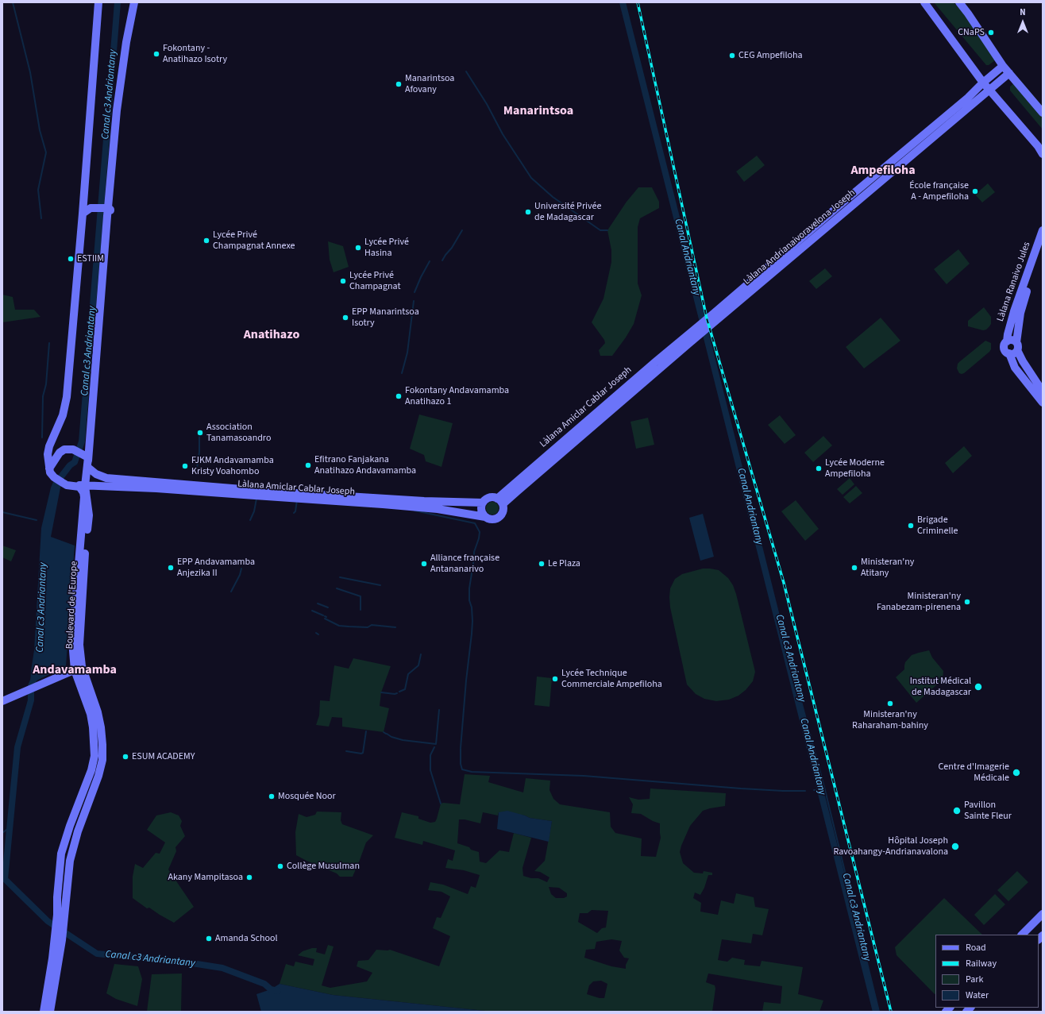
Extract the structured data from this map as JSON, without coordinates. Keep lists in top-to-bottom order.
{
  "streets": {
    "main road": [
      "Làlana Andrianaivoravelona Joseph",
      "Làlana Ranaivo Jules",
      "Làlana Amiclar Cablar Joseph",
      "Boulevard de l'Europe"
    ]
  },
  "crossings": [
    ["Làlana Andrianaivoravelona Joseph", "Làlana Amiclar Cablar Joseph"],
    ["Làlana Amiclar Cablar Joseph", "Boulevard de l'Europe"]
  ],
  "districts": [
    "Manarintsoa",
    "Ampefiloha",
    "Anatihazo",
    "Andavamamba"
  ],
  "water": ["Canal c3 Andriantany", "Canal Andriantany"],
  "places": [
    "CNaPS",
    "Fokontany - Anatihazo Isotry",
    "CEG Ampefiloha",
    "Manarintsoa Afovany",
    "École française A - Ampefiloha",
    "Université Privée de Madagascar",
    "Lycée Privé Champagnat Annexe",
    "Lycée Privé Hasina",
    "ESTIIM",
    "Lycée Privé Champagnat",
    "EPP Manarintsoa Isotry",
    "Fokontany Andavamamba Anatihazo 1",
    "Association Tanamasoandro",
    "Efitrano Fanjakana Anatihazo Andavamamba",
    "FJKM Andavamamba Kristy Voahombo",
    "Lycée Moderne Ampefiloha",
    "Brigade Criminelle",
    "Alliance française Antananarivo",
    "Le Plaza",
    "EPP Andavamamba Anjezika II",
    "Ministeran'ny Atitany",
    "Ministeran'ny Fanabezam-pirenena",
    "Lycée Technique Commerciale Ampefiloha",
    "Institut Médical de Madagascar",
    "Ministeran'ny Raharaham-bahiny",
    "ESUM ACADEMY",
    "Centre d'Imagerie Médicale",
    "Mosquée Noor",
    "Pavillon Sainte Fleur",
    "Hôpital Joseph Ravoahangy-Andrianavalona",
    "Collège Musulman",
    "Akany Mampitasoa",
    "Amanda School"
  ],
  "legend": [
    "Road",
    "Railway",
    "Park",
    "Water"
  ],
  "north": "top"
}
